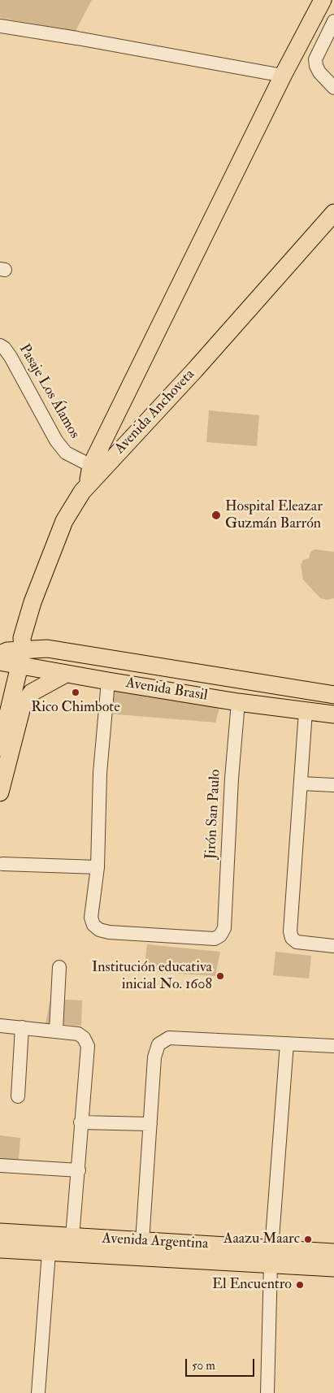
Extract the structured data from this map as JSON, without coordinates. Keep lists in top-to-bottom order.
{
  "streets": {
    "main road": ["Avenida Anchoveta", "Avenida Brasil", "Avenida Argentina"],
    "street": ["Pasaje Los Álamos", "Jirón San Paulo"]
  },
  "crossings": [
    ["Pasaje Los Álamos", "Avenida Anchoveta"],
    ["Avenida Anchoveta", "Avenida Brasil"],
    ["Avenida Brasil", "Jirón San Paulo"]
  ],
  "places": [
    "Hospital Eleazar Guzmán Barrón",
    "Rico Chimbote",
    "Institución educativa inicial No. 1608",
    "Aaazu Maarc",
    "El Encuentro"
  ],
  "scale_bar": "50 m"
}
